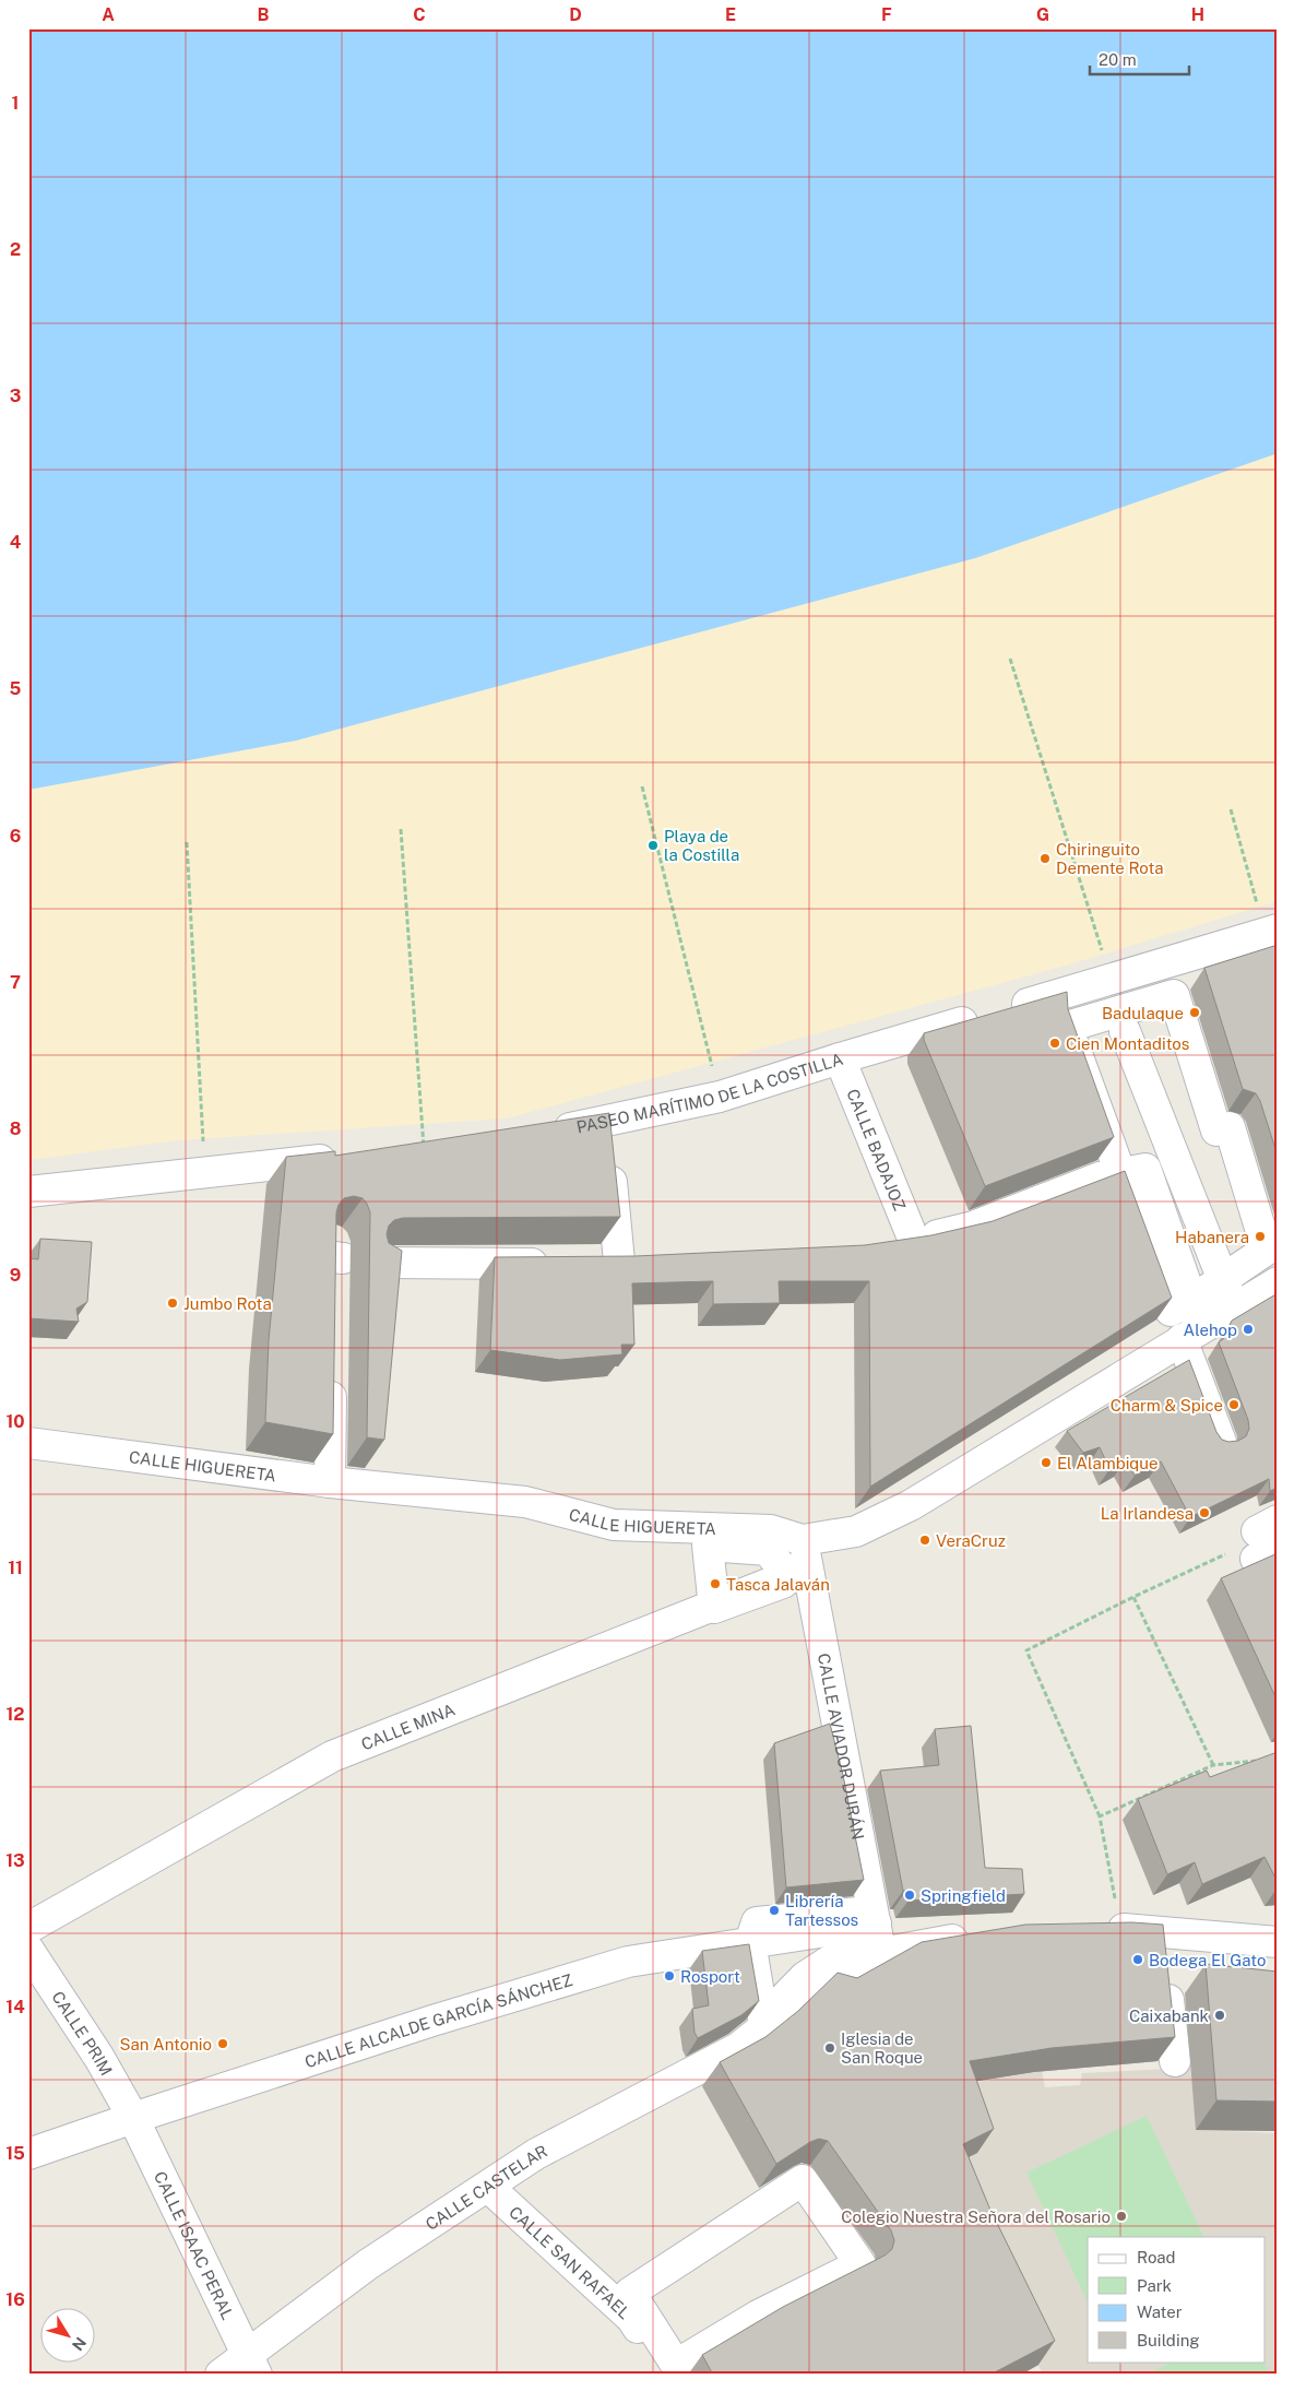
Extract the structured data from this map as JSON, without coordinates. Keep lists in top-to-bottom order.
{
  "streets": {
    "street": [
      "PASEO MARÍTIMO DE LA COSTILLA",
      "CALLE BADAJOZ",
      "CALLE HIGUERETA",
      "CALLE MINA",
      "CALLE AVIADOR DURÁN",
      "CALLE ALCALDE GARCÍA SÁNCHEZ",
      "CALLE PRIM",
      "CALLE CASTELAR",
      "CALLE ISAAC PERAL",
      "CALLE SAN RAFAEL"
    ]
  },
  "crossings": [
    ["PASEO MARÍTIMO DE LA COSTILLA", "CALLE BADAJOZ"],
    ["CALLE HIGUERETA", "CALLE AVIADOR DURÁN"],
    ["CALLE MINA", "CALLE AVIADOR DURÁN"],
    ["CALLE ALCALDE GARCÍA SÁNCHEZ", "CALLE PRIM"],
    ["CALLE ALCALDE GARCÍA SÁNCHEZ", "CALLE ISAAC PERAL"],
    ["CALLE PRIM", "CALLE ISAAC PERAL"],
    ["CALLE CASTELAR", "CALLE ISAAC PERAL"],
    ["CALLE CASTELAR", "CALLE SAN RAFAEL"]
  ],
  "places": [
    "Playa de la Costilla",
    "Chiringuito Demente Rota",
    "Badulaque",
    "Cien Montaditos",
    "Habanera",
    "Jumbo Rota",
    "Alehop",
    "Charm & Spice",
    "El Alambique",
    "La Irlandesa",
    "VeraCruz",
    "Tasca Jalaván",
    "Springfield",
    "Librería Tartessos",
    "Bodega El Gato",
    "Rosport",
    "Caixabank",
    "San Antonio",
    "Iglesia de San Roque",
    "Colegio Nuestra Señora del Rosario"
  ],
  "legend": [
    "Road",
    "Park",
    "Water",
    "Building"
  ],
  "scale_bar": "20 m",
  "north": "bottom right",
  "grid": {
    "columns": [
      "A",
      "B",
      "C",
      "D",
      "E",
      "F",
      "G",
      "H"
    ],
    "rows": [
      "1",
      "2",
      "3",
      "4",
      "5",
      "6",
      "7",
      "8",
      "9",
      "10",
      "11",
      "12",
      "13",
      "14",
      "15",
      "16"
    ]
  }
}
